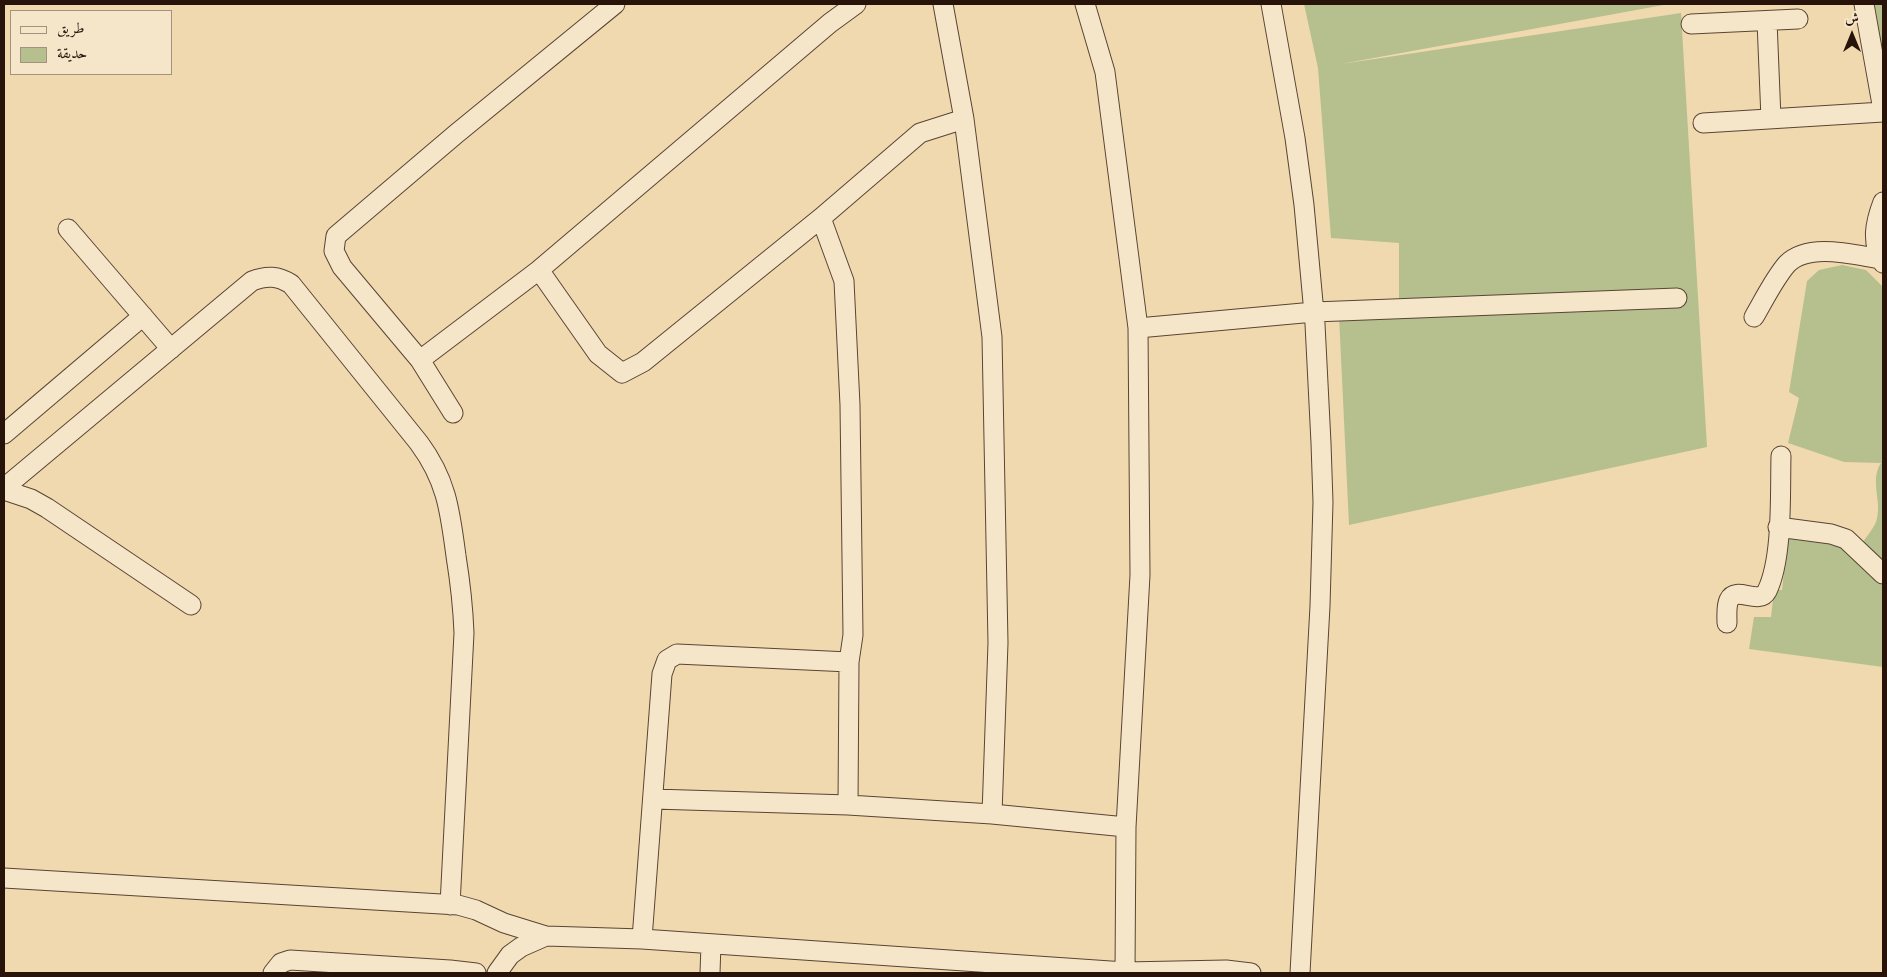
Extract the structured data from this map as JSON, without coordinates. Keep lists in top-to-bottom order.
{
  "legend": ["طريق", "حديقة"],
  "north": "top"
}
